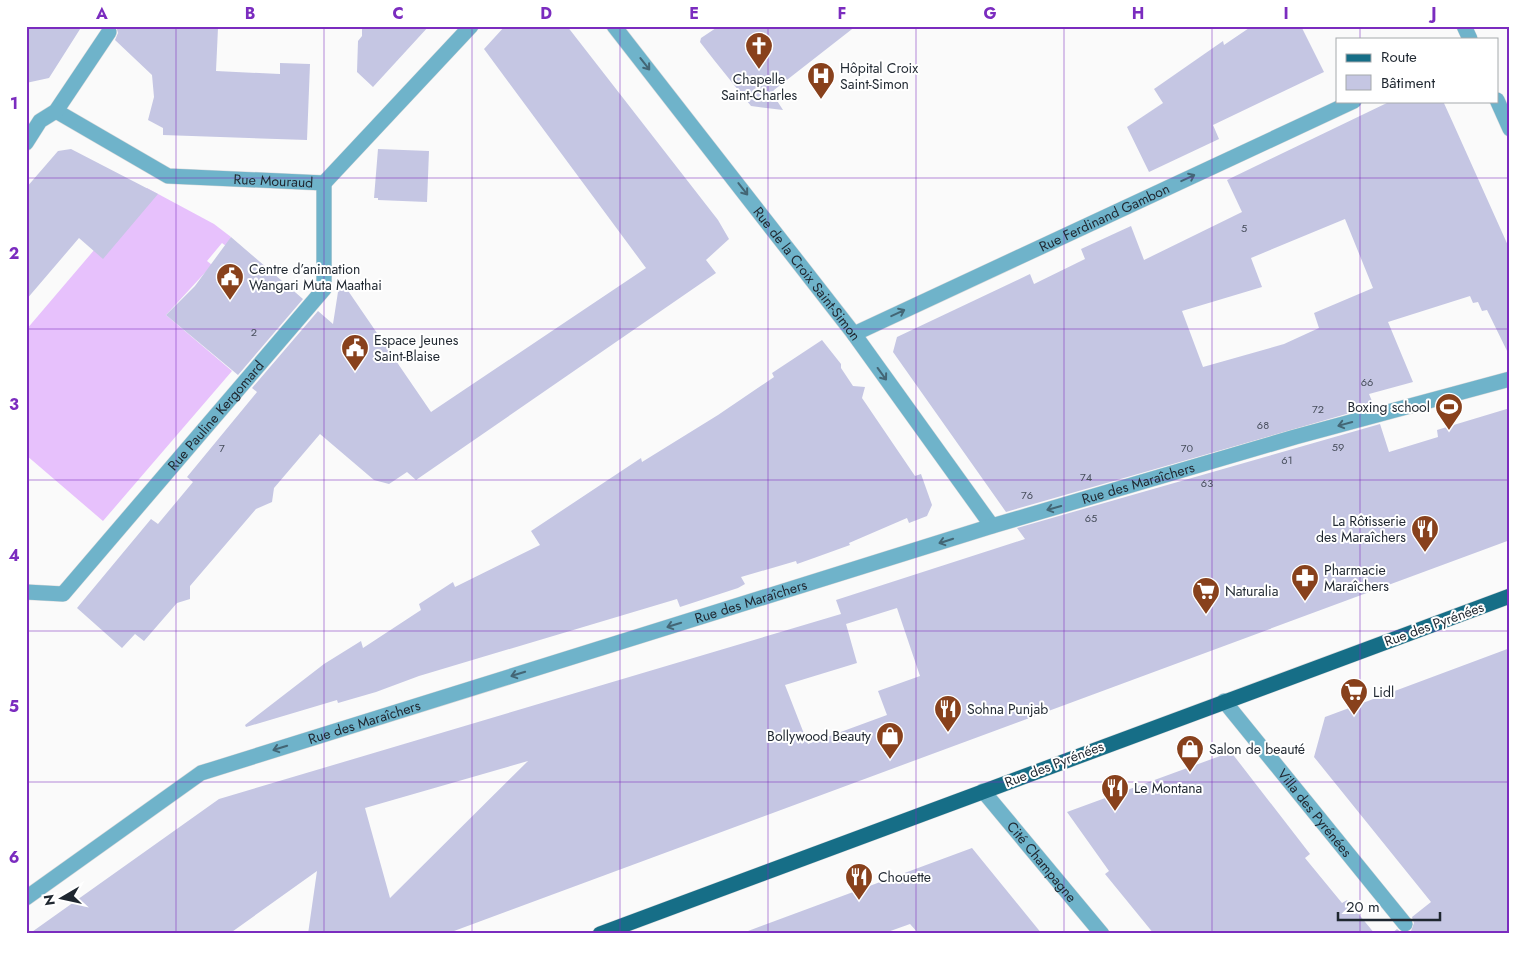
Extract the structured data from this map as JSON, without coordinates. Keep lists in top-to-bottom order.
{
  "streets": {
    "main road": ["Rue des Pyrénées"],
    "street": [
      "Rue Mouraud",
      "Rue Ferdinand Gambon",
      "Rue de la Croix Saint-Simon",
      "Rue Pauline Kergomard",
      "Rue des Maraîchers",
      "Villa des Pyrénées",
      "Cité Champagne"
    ]
  },
  "crossings": [
    ["Rue Mouraud", "Rue Pauline Kergomard"],
    ["Rue Ferdinand Gambon", "Rue de la Croix Saint-Simon"],
    ["Rue de la Croix Saint-Simon", "Rue des Maraîchers"],
    ["Rue des Pyrénées", "Villa des Pyrénées"],
    ["Rue des Pyrénées", "Cité Champagne"]
  ],
  "one_way": ["Rue Ferdinand Gambon", "Rue de la Croix Saint-Simon", "Rue des Maraîchers"],
  "places": {
    "church": ["Chapelle Saint-Charles"],
    "hospital": ["Hôpital Croix Saint-Simon"],
    "public building": ["Centre d’animation Wangari Muta Maathai", "Espace Jeunes Saint-Blaise"],
    "sports": ["Boxing school"],
    "restaurant": [
      "La Rôtisserie des Maraîchers",
      "Sohna Punjab",
      "Le Montana",
      "Chouette"
    ],
    "pharmacy": ["Pharmacie Maraîchers"],
    "supermarket": ["Naturalia", "Lidl"],
    "shop": ["Bollywood Beauty", "Salon de beauté"]
  },
  "house_numbers": [
    "5",
    "2",
    "66",
    "72",
    "68",
    "59",
    "7",
    "70",
    "61",
    "74",
    "63",
    "76",
    "65"
  ],
  "legend": ["Route", "Bâtiment"],
  "scale_bar": "20 m",
  "north": "left",
  "grid": {
    "columns": [
      "A",
      "B",
      "C",
      "D",
      "E",
      "F",
      "G",
      "H",
      "I",
      "J"
    ],
    "rows": [
      "1",
      "2",
      "3",
      "4",
      "5",
      "6"
    ]
  }
}
